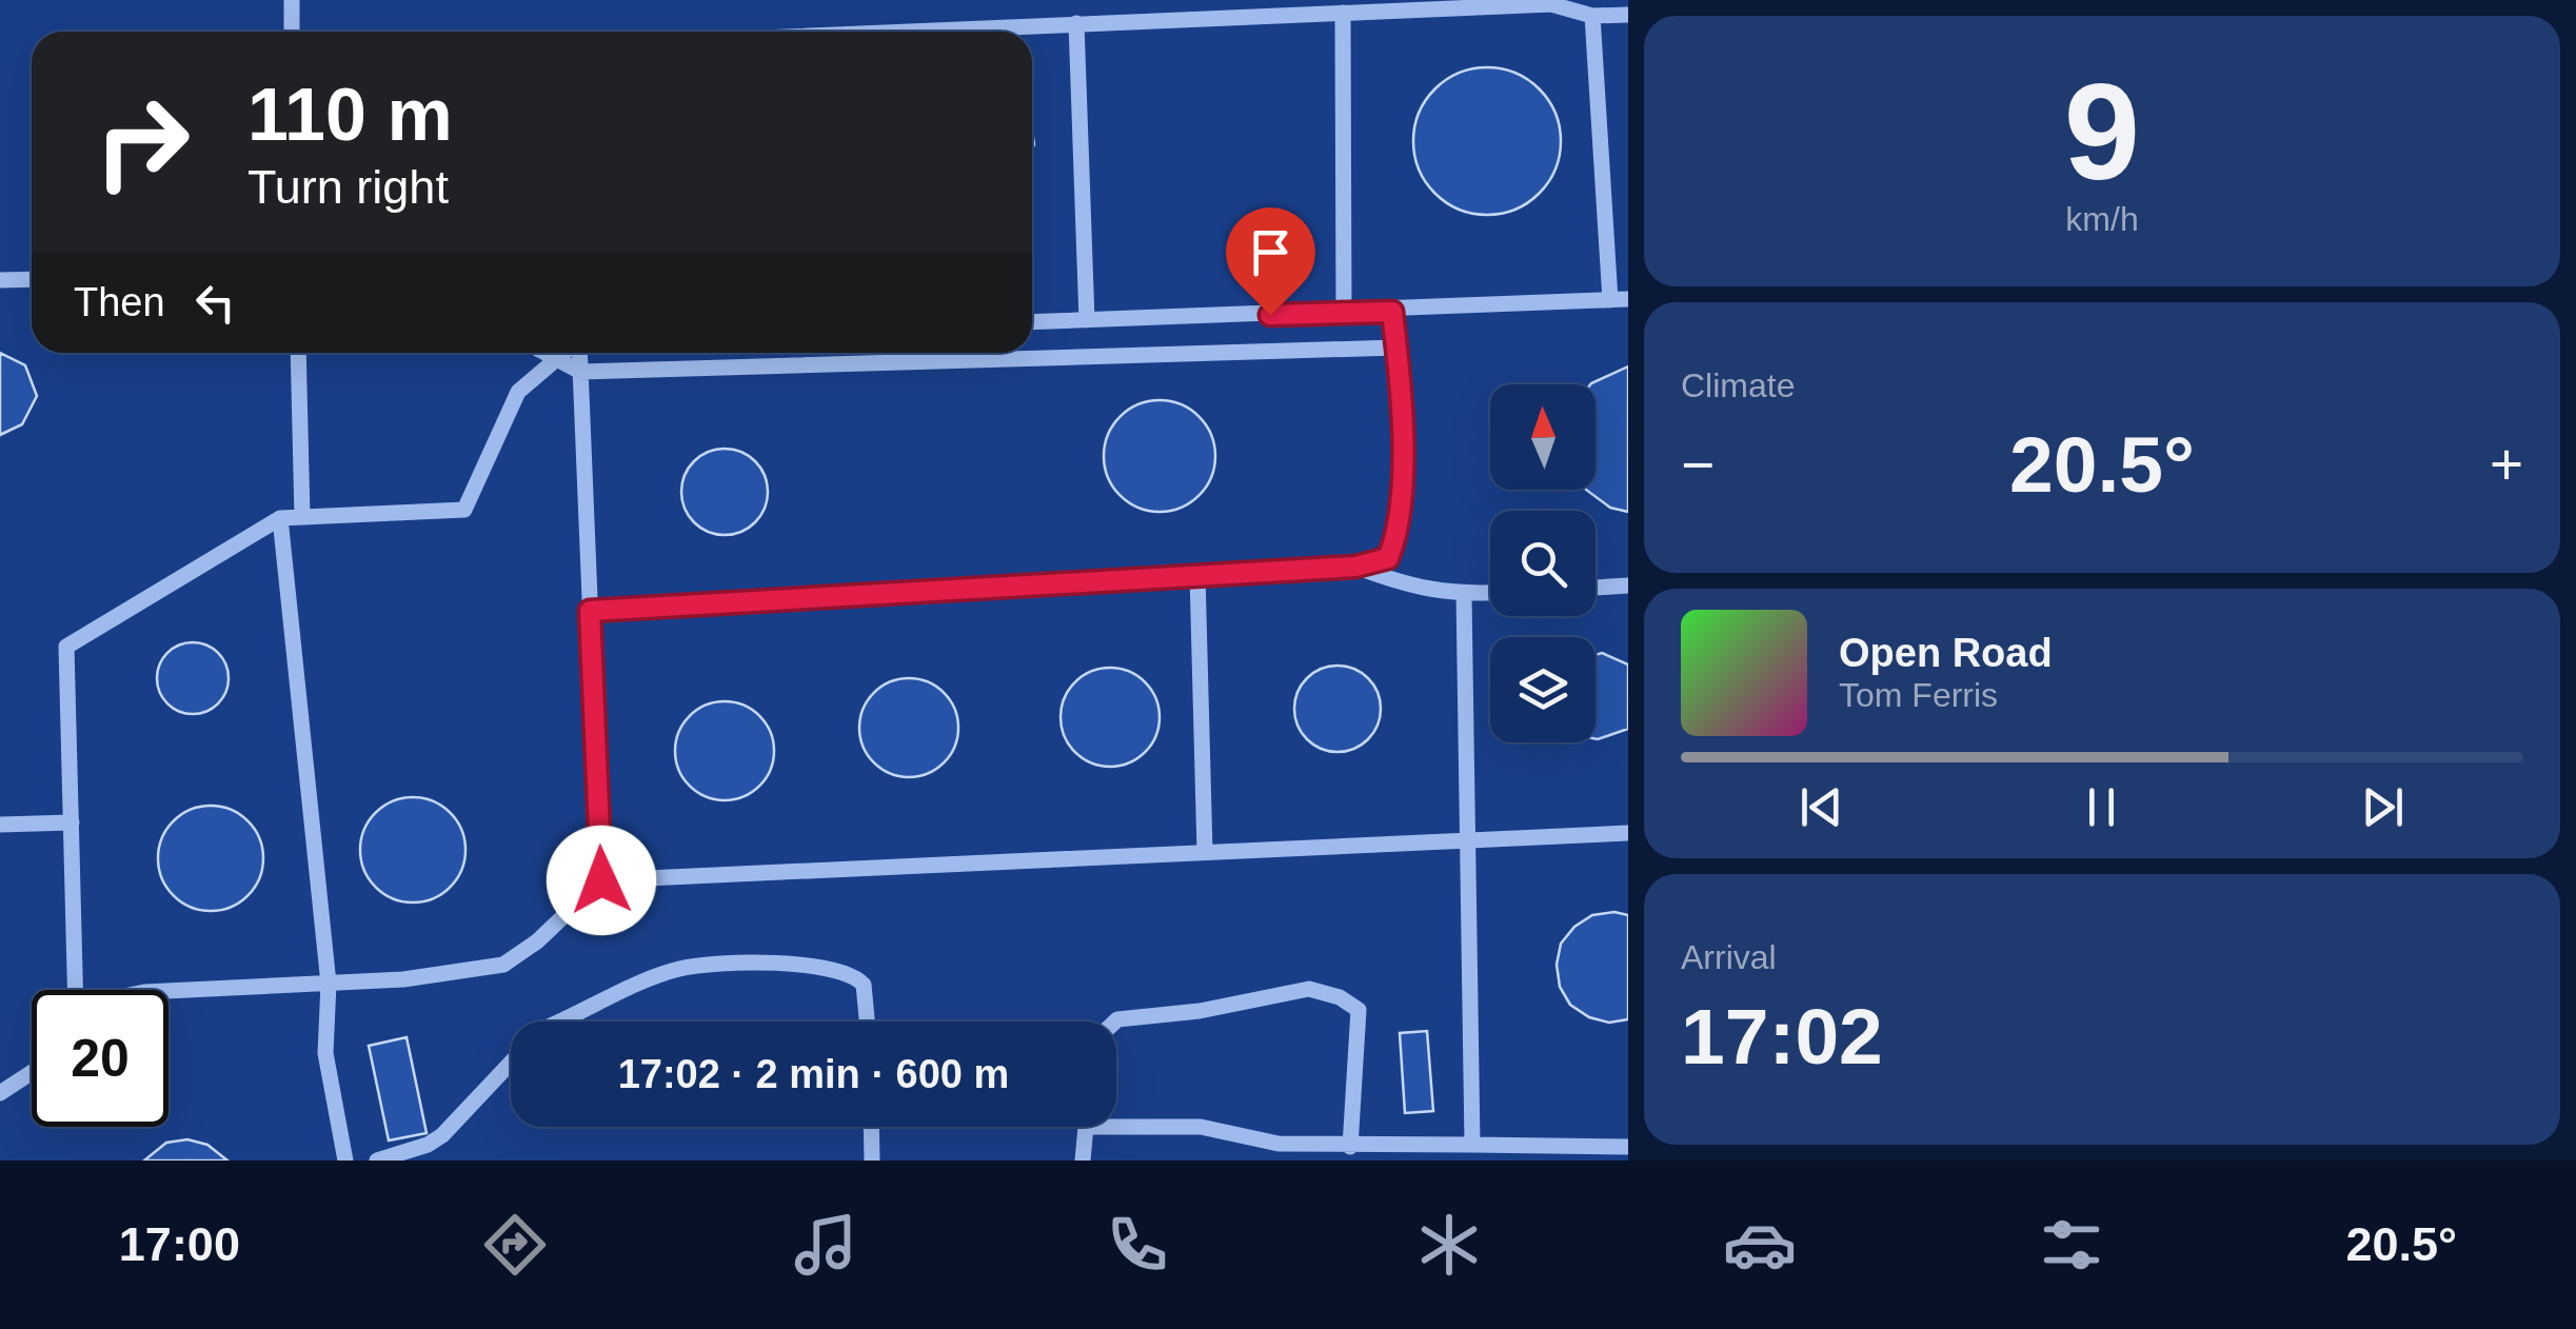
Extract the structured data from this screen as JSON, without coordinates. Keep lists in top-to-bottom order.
{
  "north": "top",
  "page": {
    "tile": [
      ["9", "km/h"],
      "Climate",
      ["Arrival", "17:02"]
    ],
    "turn": ["110 m", "Turn right"],
    "then": "Then",
    "heat": ["−", "20.5°", "+"],
    "song": ["Open Road", "Tom Ferris"],
    "limit": "20",
    "trip": "17:02 · 2 min · 600 m",
    "tabs": ["17:00", "20.5°"]
  }
}
